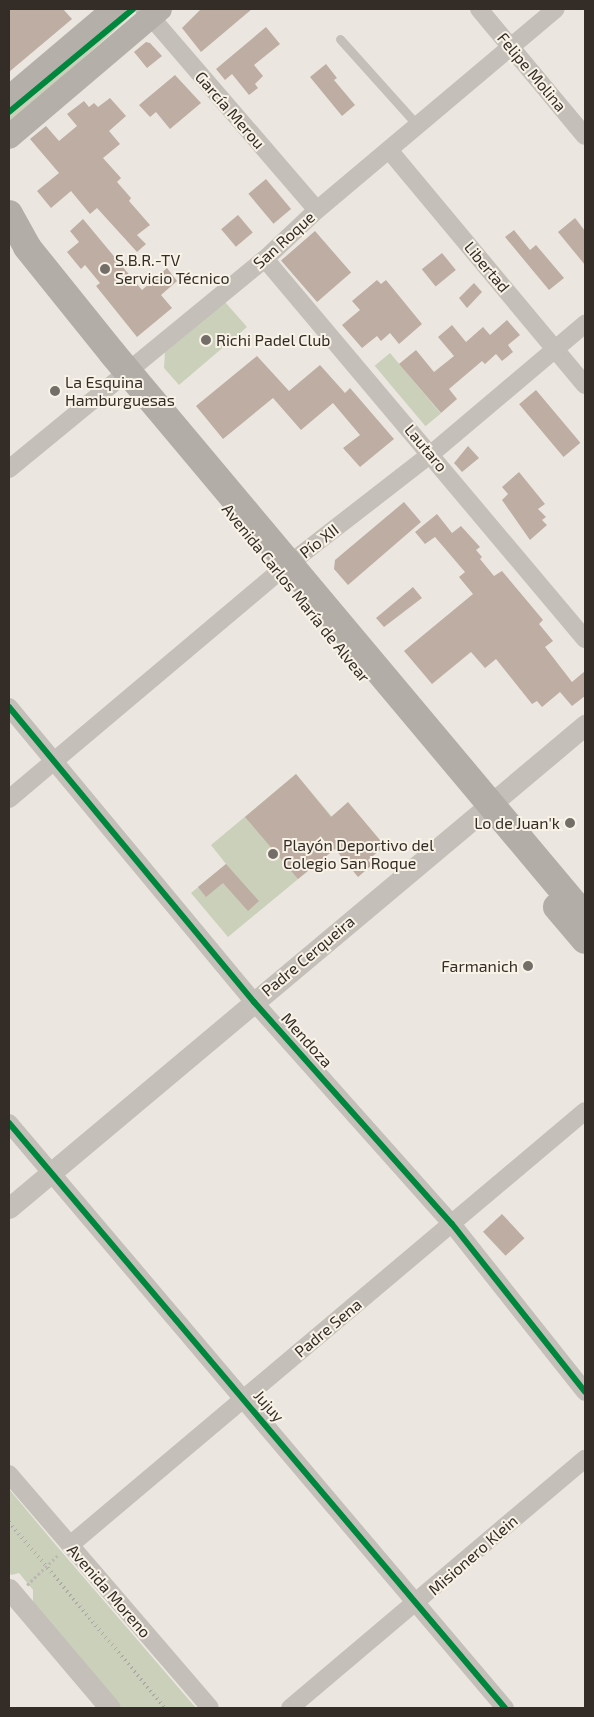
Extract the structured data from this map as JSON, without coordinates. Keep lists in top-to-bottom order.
{
  "streets": {
    "main road": ["Avenida Carlos María de Alvear"],
    "street": [
      "Felipe Molina",
      "García Merou",
      "San Roque",
      "Libertad",
      "Lautaro",
      "Pío XII",
      "Padre Cerqueira",
      "Mendoza",
      "Padre Sena",
      "Jujuy",
      "Misionero Klein",
      "Avenida Moreno"
    ]
  },
  "crossings": [
    ["Felipe Molina", "San Roque"],
    ["García Merou", "San Roque"],
    ["San Roque", "Libertad"],
    ["San Roque", "Lautaro"],
    ["San Roque", "Avenida Carlos María de Alvear"],
    ["Libertad", "Pío XII"],
    ["Lautaro", "Pío XII"],
    ["Pío XII", "Avenida Carlos María de Alvear"],
    ["Pío XII", "Mendoza"],
    ["Avenida Carlos María de Alvear", "Padre Cerqueira"],
    ["Padre Cerqueira", "Mendoza"],
    ["Padre Cerqueira", "Jujuy"],
    ["Mendoza", "Padre Sena"],
    ["Padre Sena", "Jujuy"],
    ["Padre Sena", "Avenida Moreno"],
    ["Jujuy", "Misionero Klein"]
  ],
  "places": [
    "S.B.R.-TV Servicio Técnico",
    "Richi Padel Club",
    "La Esquina Hamburguesas",
    "Lo de Juan'k",
    "Playón Deportivo del Colegio San Roque",
    "Farmanich"
  ]
}
